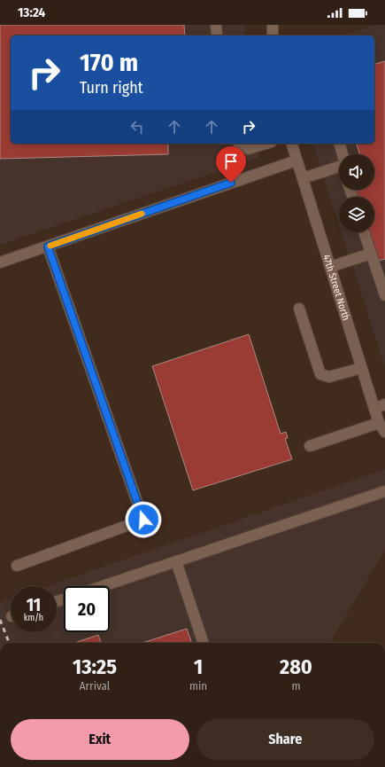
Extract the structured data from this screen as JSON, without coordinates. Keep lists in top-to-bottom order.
{
  "streets": {
    "street": ["47th Street North"]
  },
  "page": {
    "status": "13:24",
    "turn": ["170 m", "Turn right"],
    "speed": "11 km/h",
    "limit": "20",
    "eta": [
      "13:25",
      "Arrival",
      "1",
      "min",
      "280",
      "m"
    ],
    "buttons": ["Exit", "Share"]
  }
}
